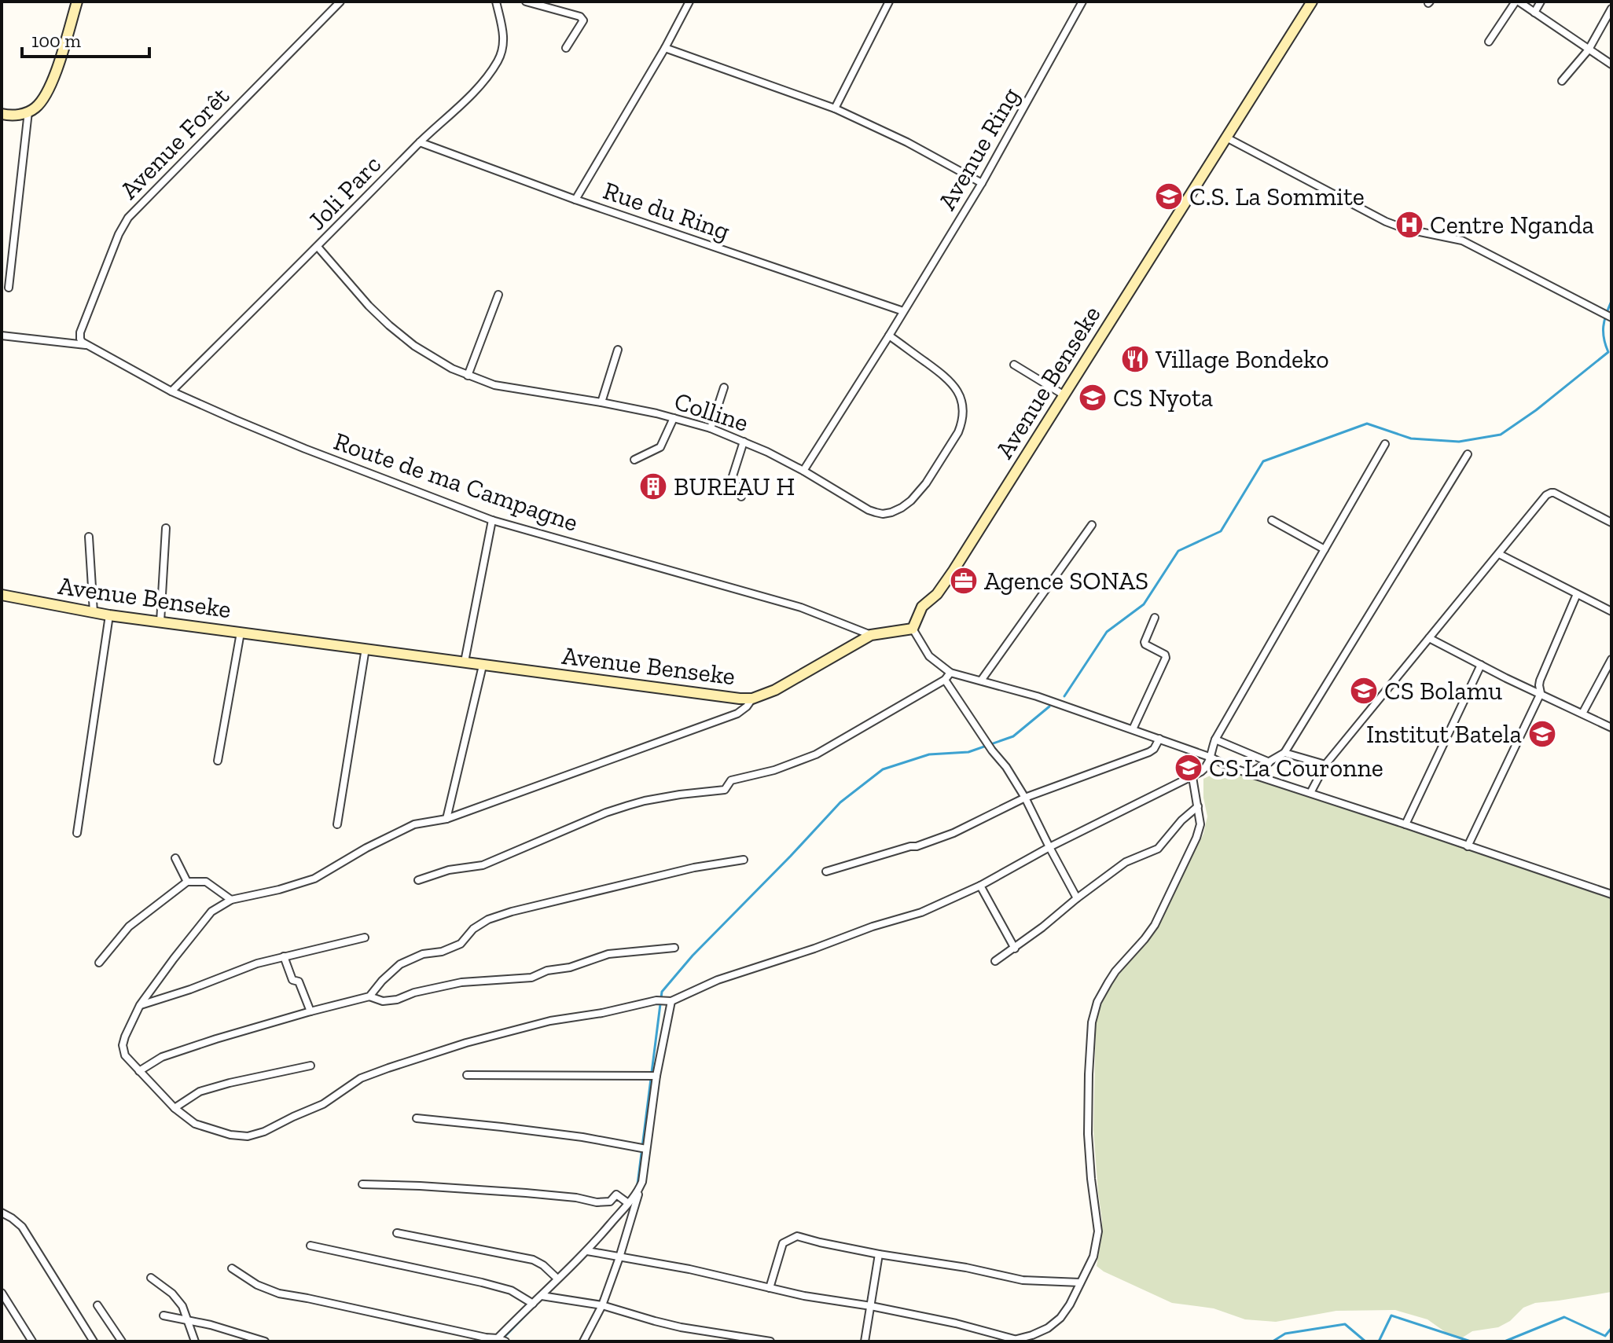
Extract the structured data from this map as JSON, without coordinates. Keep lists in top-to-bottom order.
{
  "streets": {
    "street": [
      "Avenue Forêt",
      "Avenue Ring",
      "Joli Parc",
      "Rue du Ring",
      "Avenue Benseke",
      "Colline",
      "Route de ma Campagne"
    ]
  },
  "crossings": [
    ["Avenue Forêt", "Route de ma Campagne"],
    ["Avenue Ring", "Rue du Ring"],
    ["Avenue Ring", "Colline"],
    ["Joli Parc", "Rue du Ring"],
    ["Joli Parc", "Colline"],
    ["Joli Parc", "Route de ma Campagne"],
    ["Avenue Benseke", "Route de ma Campagne"]
  ],
  "places": {
    "school or university": [
      "C.S. La Sommite",
      "CS Nyota",
      "CS Bolamu",
      "Institut Batela",
      "CS La Couronne"
    ],
    "hospital": ["Centre Nganda"],
    "restaurant": ["Village Bondeko"],
    "building": ["BUREAU H"],
    "office": ["Agence SONAS"]
  },
  "scale_bar": "100 m"
}
